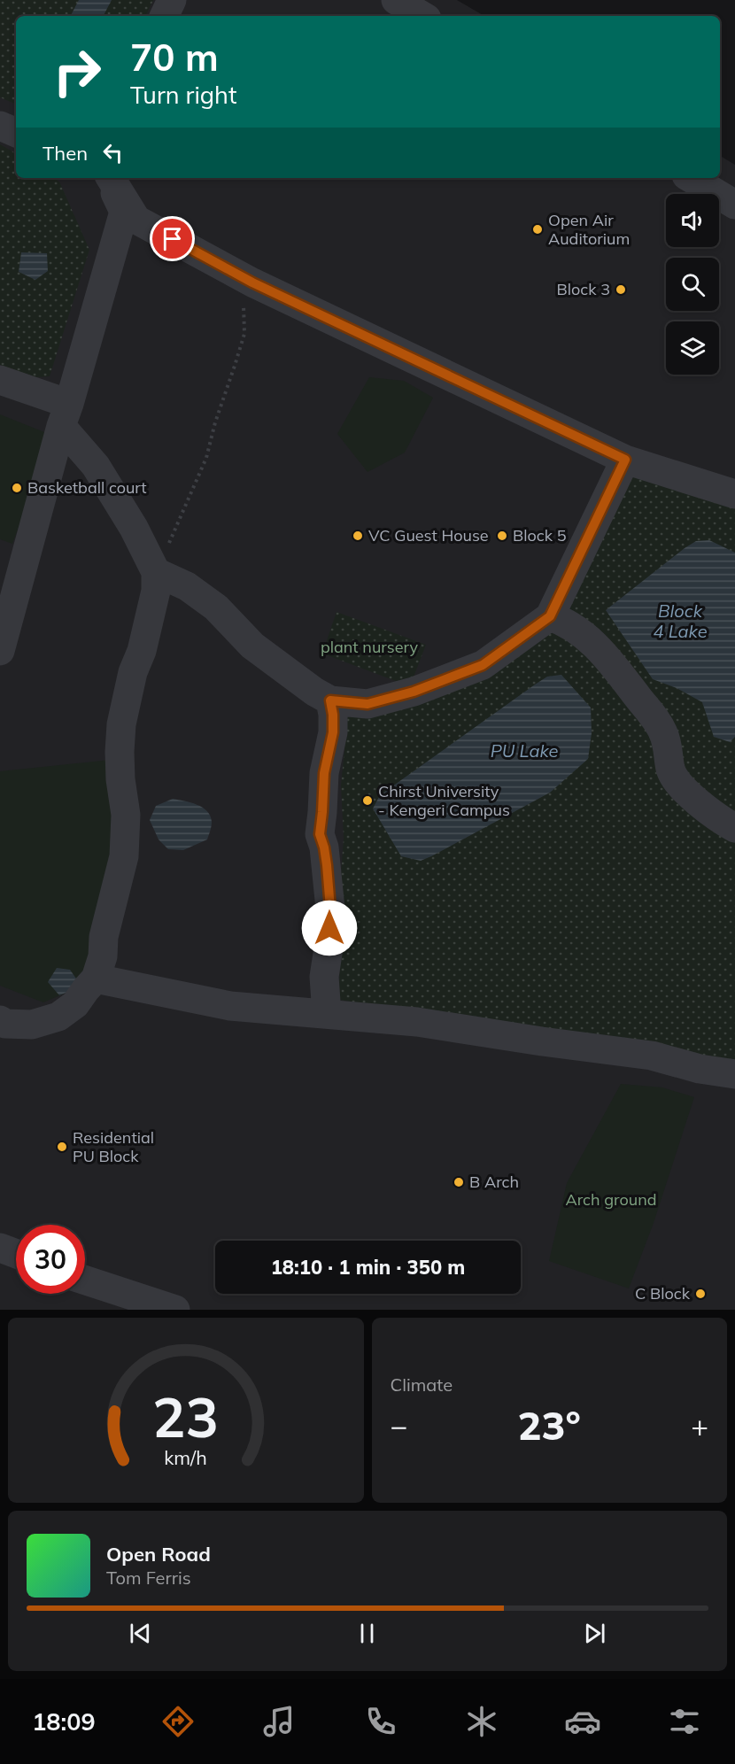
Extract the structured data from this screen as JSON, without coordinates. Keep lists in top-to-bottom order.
{
  "water": ["Block 4 Lake", "PU Lake"],
  "parks": ["plant nursery", "Arch ground"],
  "places": [
    "Open Air Auditorium",
    "Block 3",
    "Basketball court",
    "VC Guest House",
    "Block 5",
    "Chirst University - Kengeri Campus",
    "Residential PU Block",
    "B Arch",
    "C Block"
  ],
  "page": {
    "turn": ["70 m", "Turn right"],
    "then": "Then",
    "limit": "30",
    "trip": "18:10 · 1 min · 350 m",
    "tile": "Climate",
    "heat": ["−", "23°", "+"],
    "song": ["Open Road", "Tom Ferris"],
    "tabs": "18:09",
    "gauge": ["23", "km/h"]
  }
}
